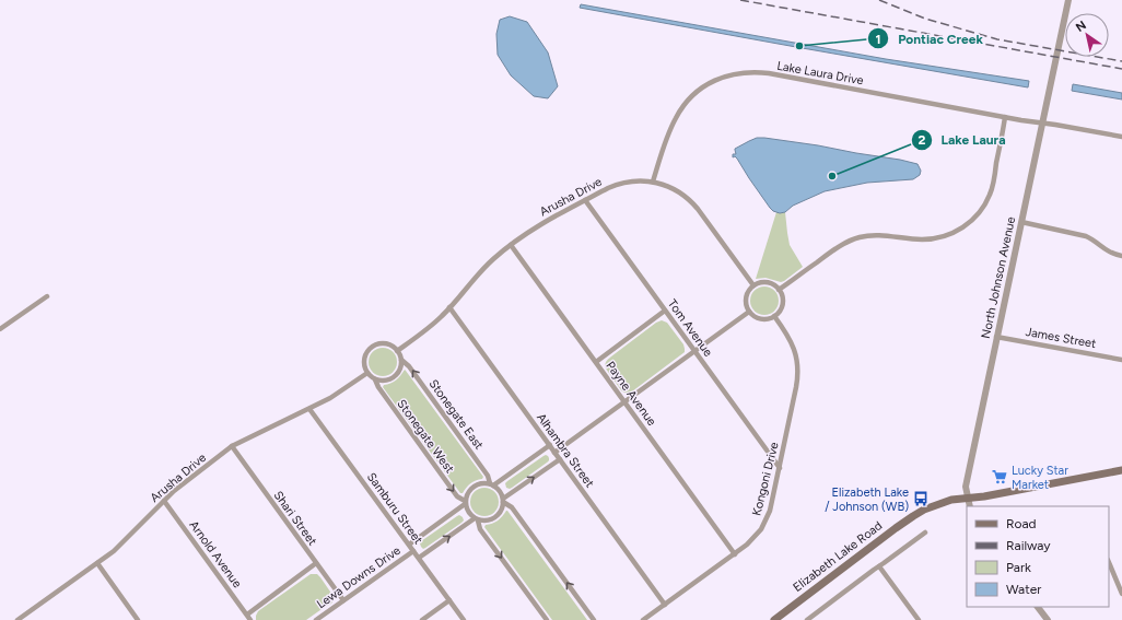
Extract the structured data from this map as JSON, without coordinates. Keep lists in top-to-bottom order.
{
  "streets": {
    "main road": ["Elizabeth Lake Road"],
    "street": [
      "Lake Laura Drive",
      "Arusha Drive",
      "North Johnson Avenue",
      "Tom Avenue",
      "James Street",
      "Payne Avenue",
      "Stonegate East",
      "Stonegate West",
      "Alhambra Street",
      "Kongoni Drive",
      "Samburu Street",
      "Shari Street",
      "Arnold Avenue",
      "Lewa Downs Drive"
    ]
  },
  "crossings": [
    ["Lake Laura Drive", "Arusha Drive"],
    ["Lake Laura Drive", "North Johnson Avenue"],
    ["Arusha Drive", "Tom Avenue"],
    ["Arusha Drive", "Payne Avenue"],
    ["Arusha Drive", "Stonegate East"],
    ["Arusha Drive", "Stonegate West"],
    ["Arusha Drive", "Alhambra Street"],
    ["Arusha Drive", "Kongoni Drive"],
    ["Arusha Drive", "Samburu Street"],
    ["Arusha Drive", "Shari Street"],
    ["Arusha Drive", "Arnold Avenue"],
    ["North Johnson Avenue", "James Street"],
    ["North Johnson Avenue", "Elizabeth Lake Road"],
    ["Tom Avenue", "Kongoni Drive"],
    ["Payne Avenue", "Kongoni Drive"],
    ["Stonegate East", "Stonegate West"],
    ["Stonegate East", "Lewa Downs Drive"],
    ["Stonegate West", "Lewa Downs Drive"],
    ["Alhambra Street", "Kongoni Drive"],
    ["Samburu Street", "Lewa Downs Drive"],
    ["Shari Street", "Lewa Downs Drive"]
  ],
  "one_way": ["Stonegate East", "Stonegate West"],
  "places": {
    "other": ["Pontiac Creek", "Lake Laura"],
    "supermarket": ["Lucky Star Market"],
    "bus stop": ["Elizabeth Lake / Johnson (WB)"]
  },
  "legend": [
    "Road",
    "Railway",
    "Park",
    "Water"
  ],
  "north": "top left"
}
